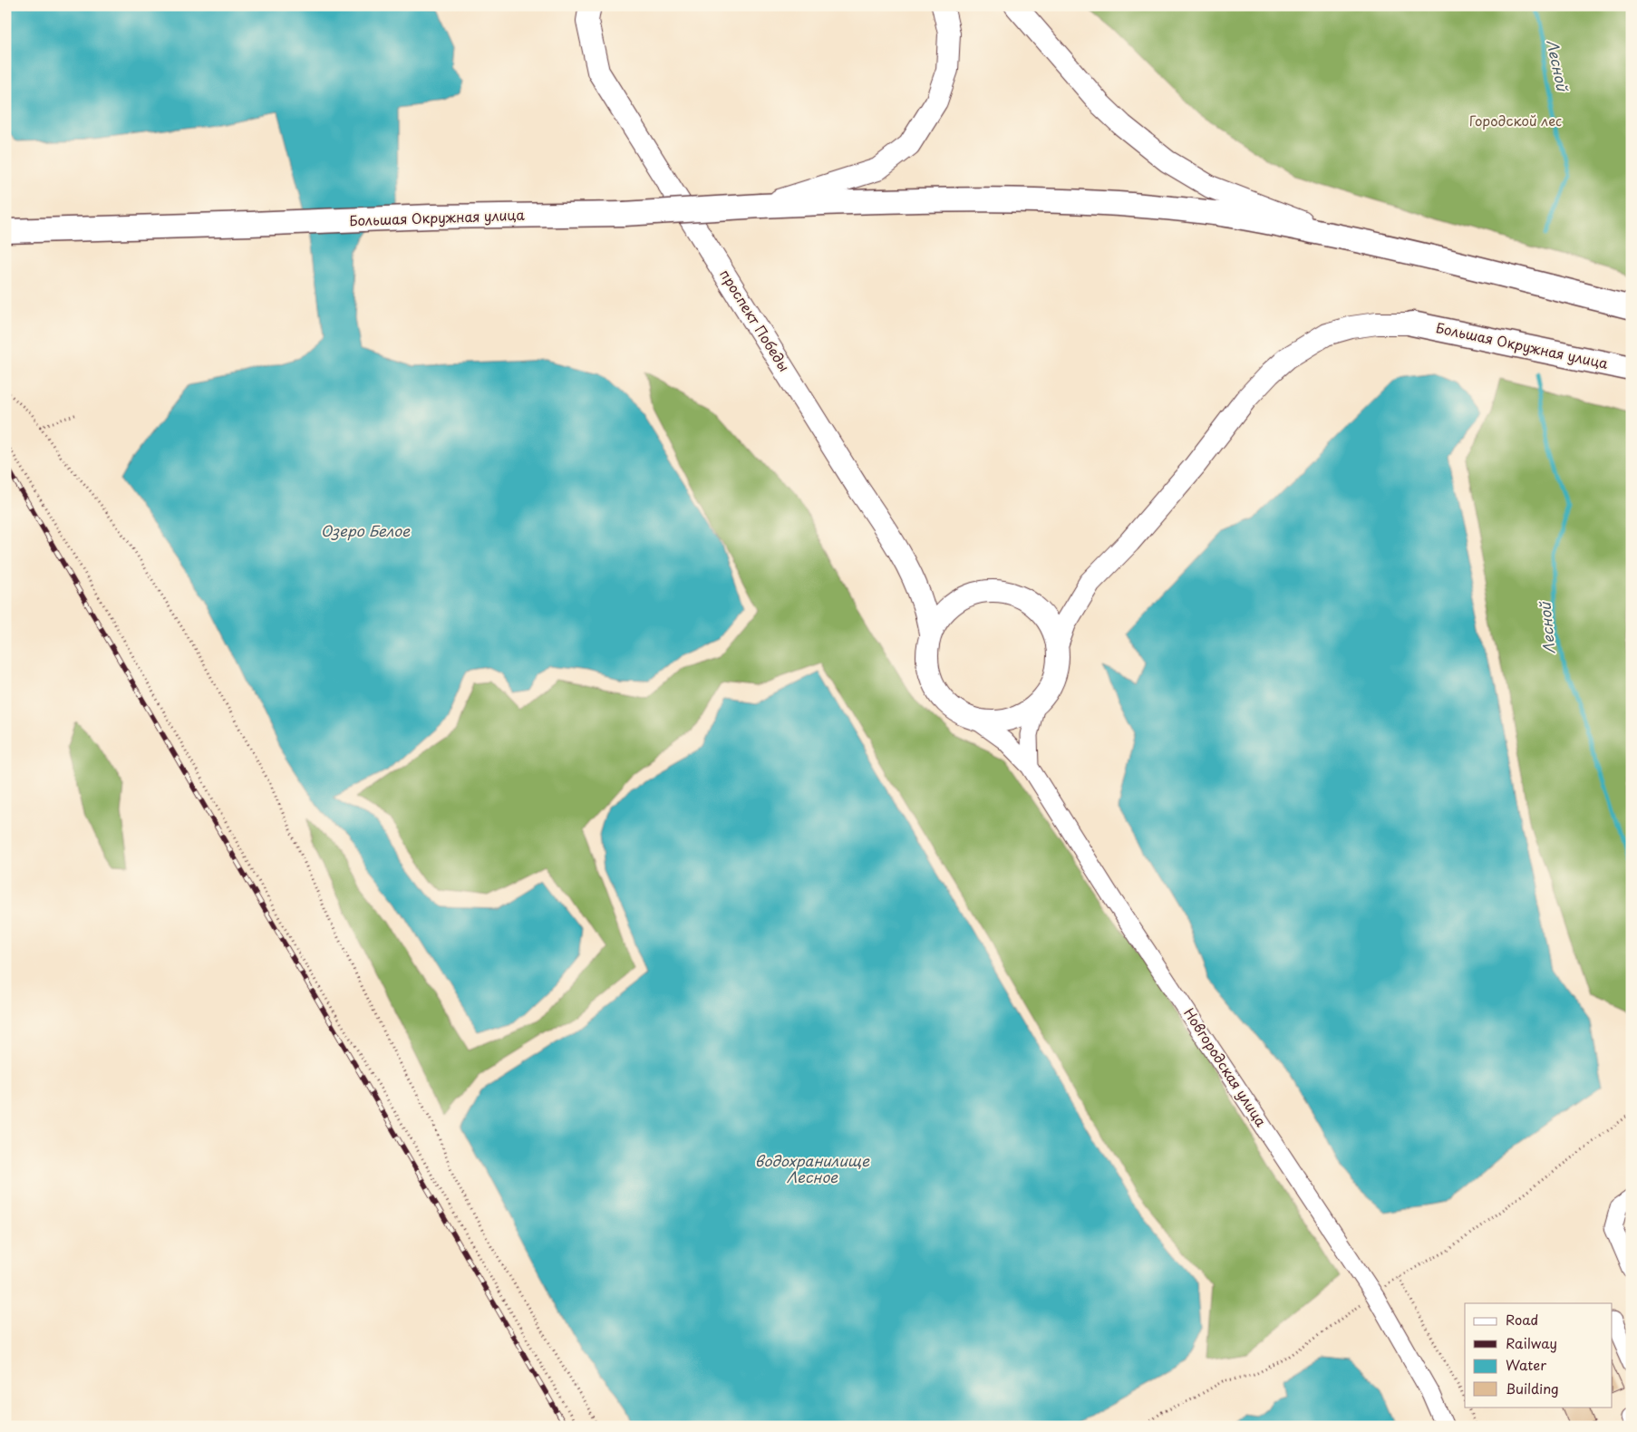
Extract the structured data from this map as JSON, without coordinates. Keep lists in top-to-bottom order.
{
  "streets": {
    "highway": ["Большая Окружная улица"],
    "main road": ["проспект Победы"],
    "street": ["Новгородская улица"]
  },
  "crossings": [
    ["проспект Победы", "Новгородская улица"]
  ],
  "water": ["Лесной", "Озеро Белое", "водохранилище Лесное"],
  "parks": ["Городской лес"],
  "legend": [
    "Road",
    "Railway",
    "Water",
    "Building"
  ]
}
